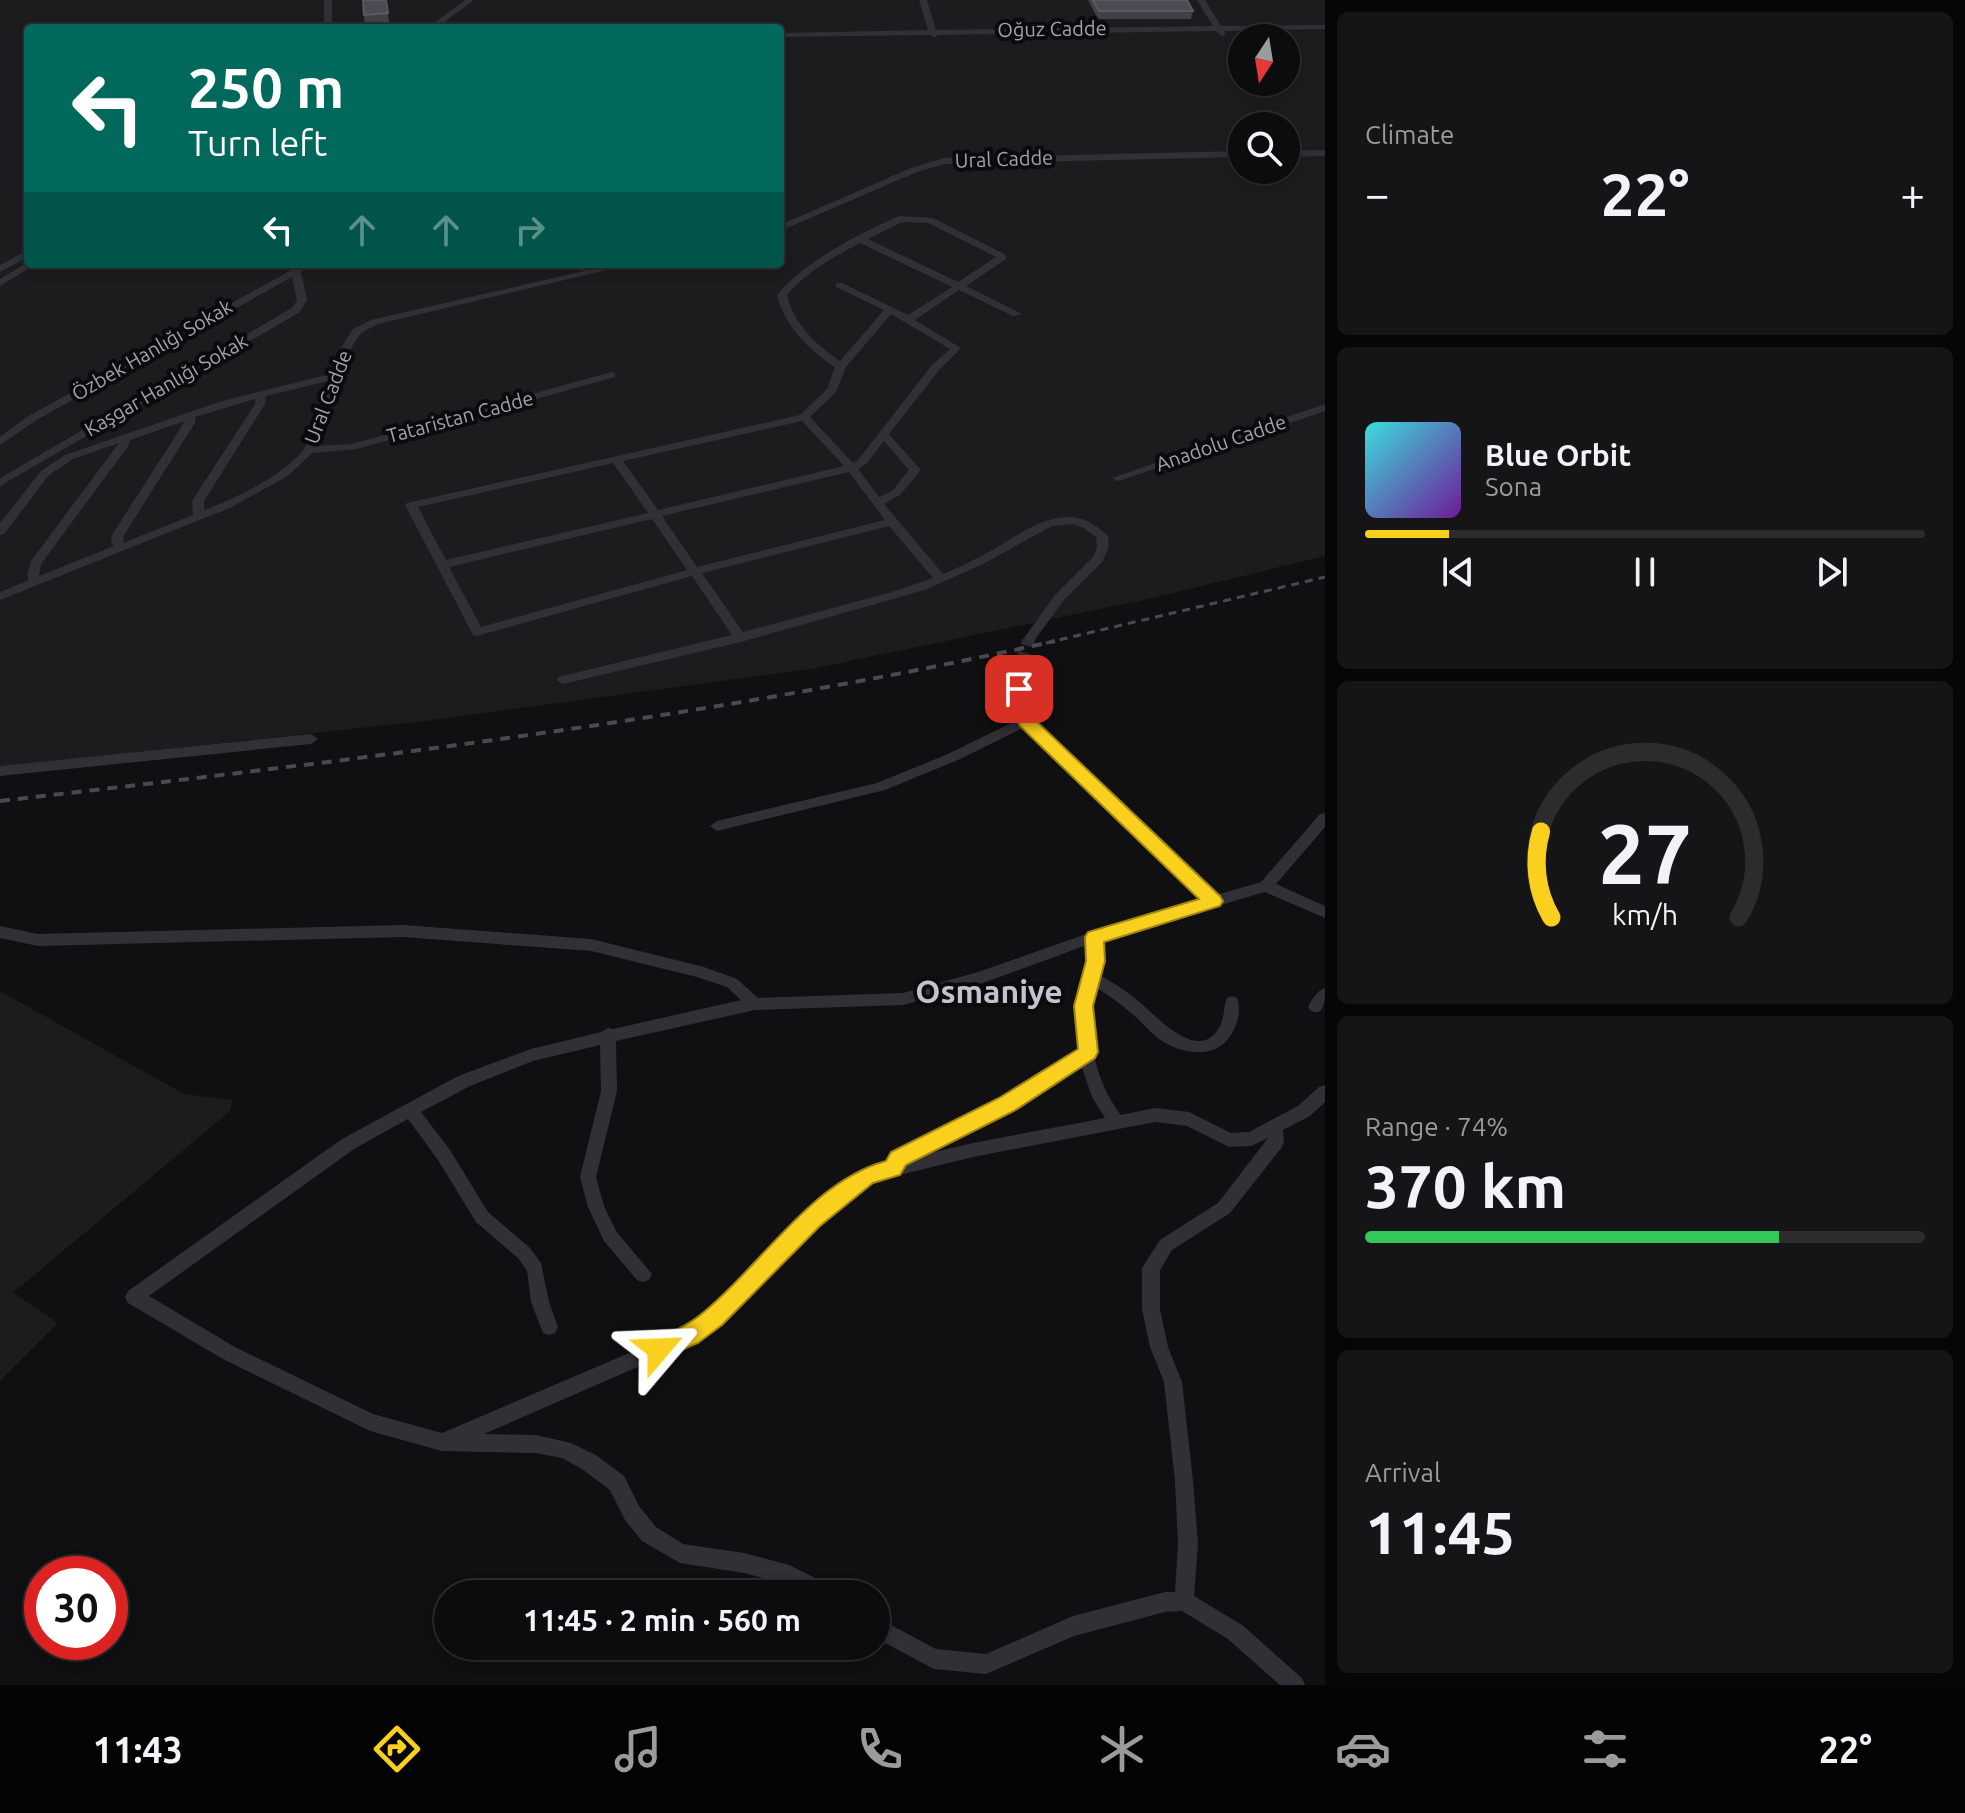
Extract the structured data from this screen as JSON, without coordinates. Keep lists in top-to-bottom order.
{
  "streets": {
    "street": [
      "Oğuz Cadde",
      "Ural Cadde",
      "Özbek Hanlığı Sokak",
      "Kaşgar Hanlığı Sokak",
      "Tataristan Cadde",
      "Anadolu Cadde"
    ]
  },
  "crossings": [
    ["Ural Cadde", "Tataristan Cadde"],
    ["Özbek Hanlığı Sokak", "Kaşgar Hanlığı Sokak"]
  ],
  "districts": ["Osmaniye"],
  "north": "bottom",
  "page": {
    "tile": [
      "Climate",
      ["Range · 74%", "370 km"],
      ["Arrival", "11:45"]
    ],
    "turn": ["250 m", "Turn left"],
    "heat": ["−", "22°", "+"],
    "song": ["Blue Orbit", "Sona"],
    "limit": "30",
    "trip": "11:45 · 2 min · 560 m",
    "tabs": ["11:43", "22°"],
    "gauge": ["27", "km/h"]
  }
}
